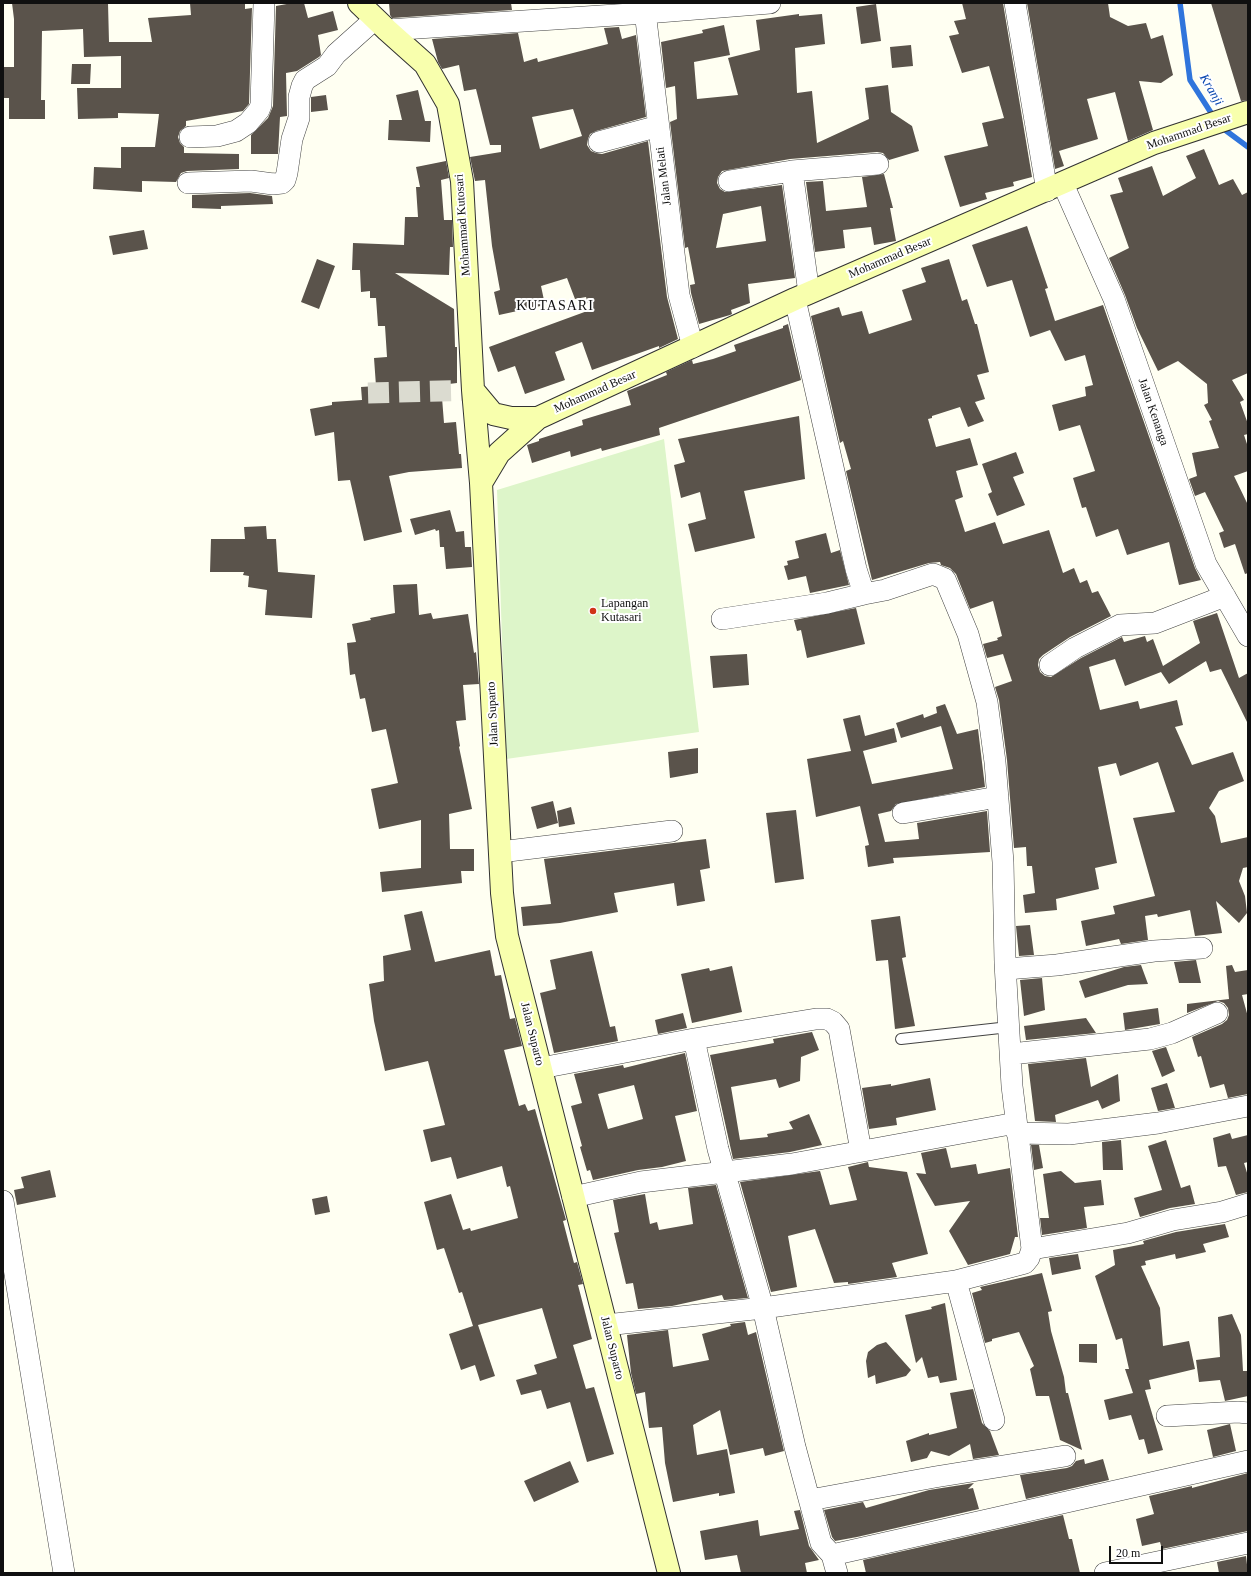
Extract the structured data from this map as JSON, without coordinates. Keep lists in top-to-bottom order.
{
  "streets": {
    "street": [
      "Mohammad Besar",
      "Jalan Melati",
      "Mohammad Kutosari",
      "Jalan Kenanga",
      "Jalan Suparto"
    ]
  },
  "crossings": [
    ["Mohammad Besar", "Jalan Melati"],
    ["Mohammad Besar", "Jalan Kenanga"],
    ["Mohammad Kutosari", "Jalan Suparto"]
  ],
  "districts": ["KUTASARI"],
  "water": ["Kranji"],
  "places": ["Lapangan Kutasari"],
  "scale_bar": "20 m"
}
